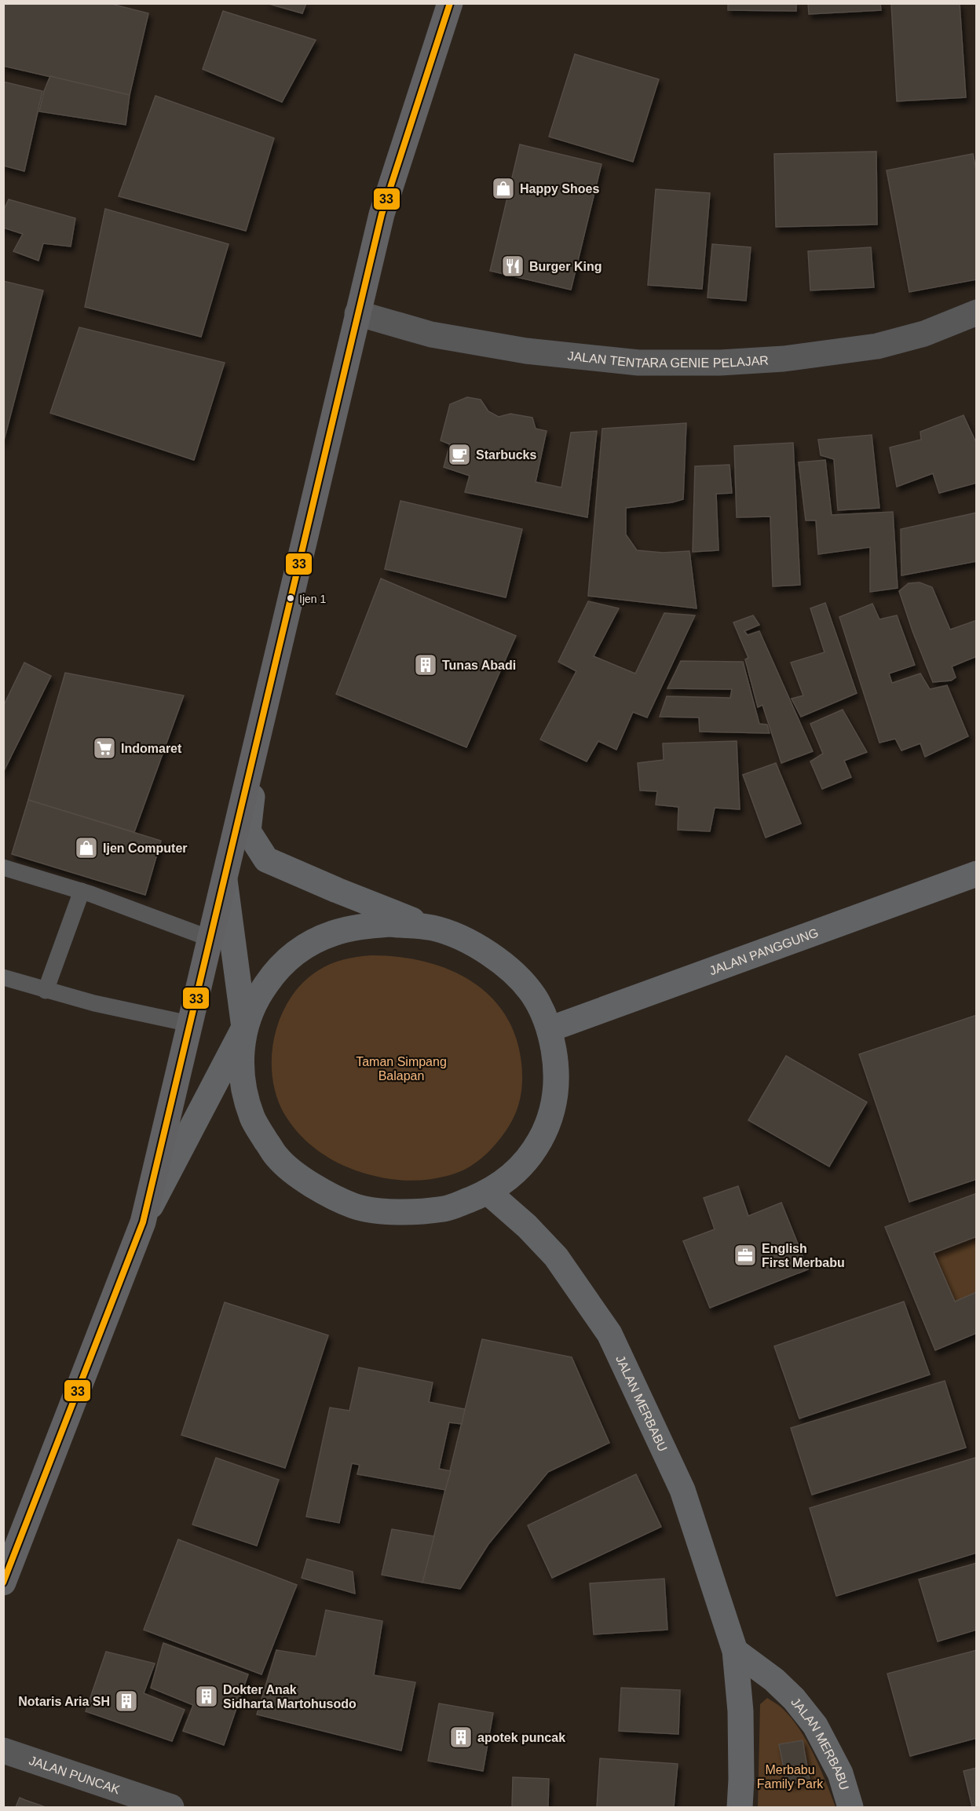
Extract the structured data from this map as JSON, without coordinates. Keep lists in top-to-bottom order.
{
  "streets": {
    "main road": ["JALAN PANGGUNG", "JALAN MERBABU"],
    "street": ["JALAN TENTARA GENIE PELAJAR", "JALAN PUNCAK"]
  },
  "parks": ["Taman Simpang Balapan", "Merbabu Family Park"],
  "places": {
    "shop": ["Happy Shoes", "Ijen Computer"],
    "restaurant": ["Burger King"],
    "cafe": ["Starbucks"],
    "other": ["Ijen 1"],
    "building": [
      "Tunas Abadi",
      "Dokter Anak Sidharta Martohusodo",
      "Notaris Aria SH",
      "apotek puncak"
    ],
    "supermarket": ["Indomaret"],
    "office": ["English First Merbabu"]
  },
  "lines": ["transit line 33"]
}
